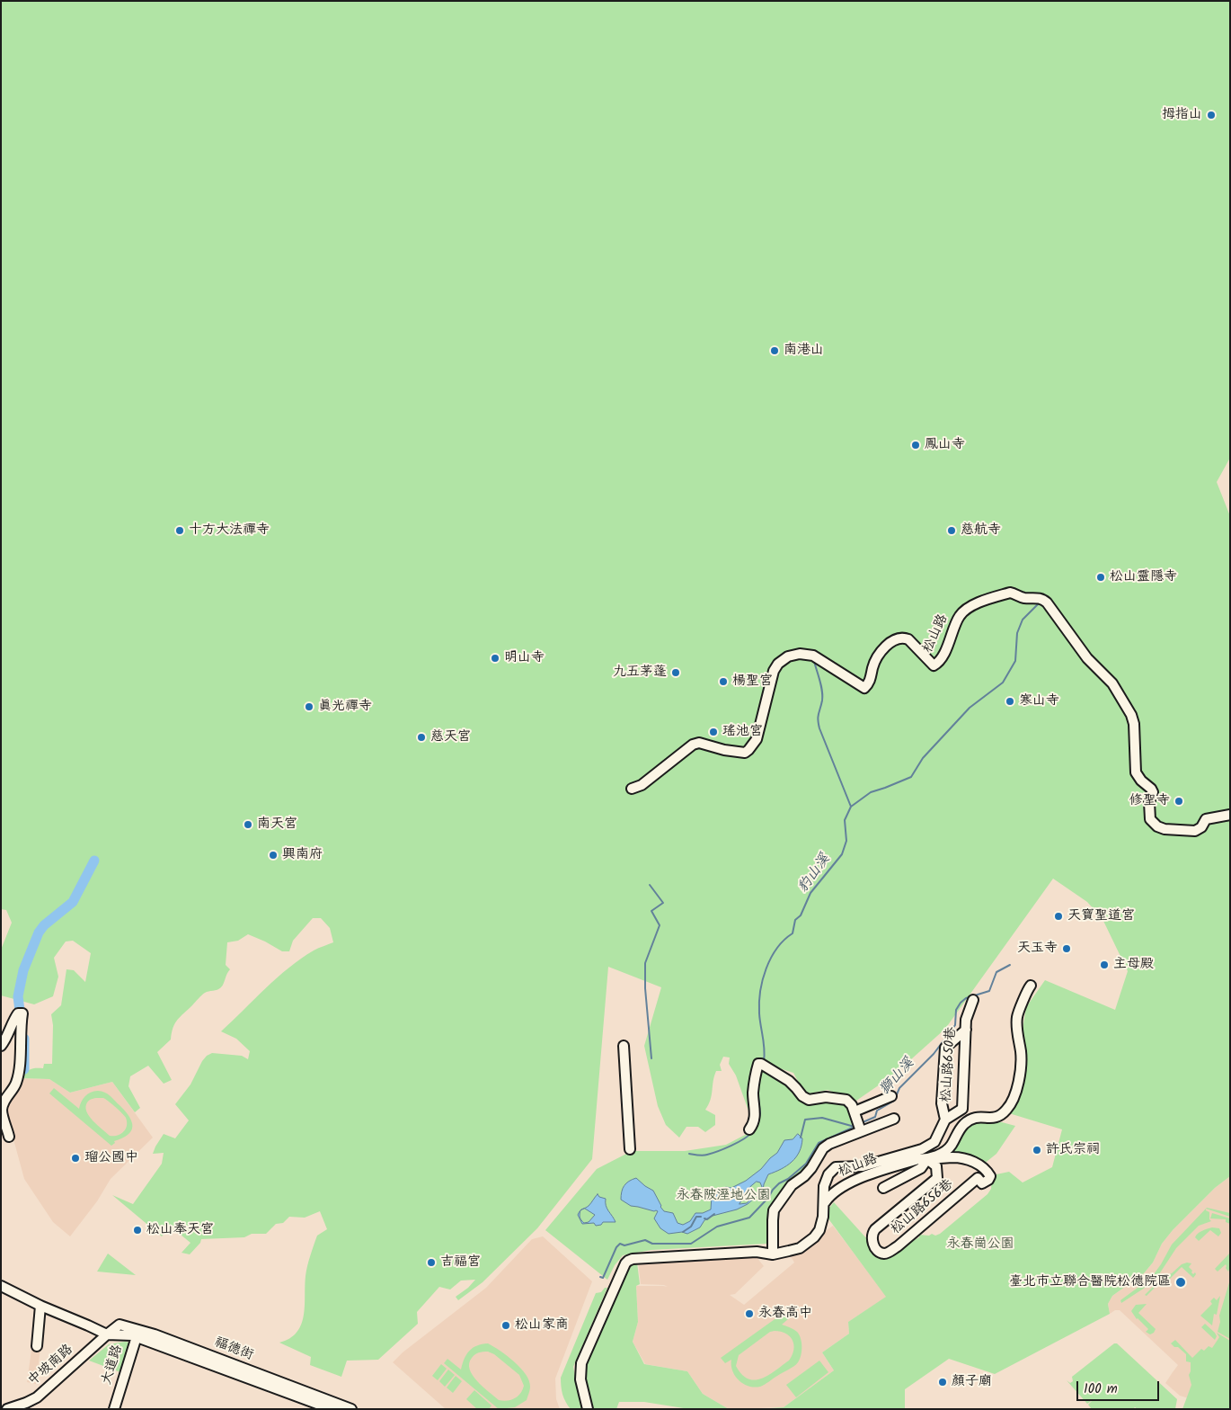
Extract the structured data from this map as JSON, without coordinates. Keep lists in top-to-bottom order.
{
  "streets": {
    "street": [
      "松山路",
      "松山路650巷",
      "松山路656巷",
      "福德街",
      "大道路",
      "中坡南路"
    ]
  },
  "crossings": [
    ["松山路", "松山路650巷"],
    ["松山路", "松山路656巷"],
    ["福德街", "大道路"],
    ["福德街", "中坡南路"]
  ],
  "water": ["豹山溪", "獅山溪"],
  "parks": ["永春陂溼地公園", "永春崗公園"],
  "places": [
    "拇指山",
    "南港山",
    "鳳山寺",
    "十方大法禪寺",
    "慈航寺",
    "松山靈隱寺",
    "明山寺",
    "九五茅蓬",
    "楊聖宮",
    "寒山寺",
    "真光禪寺",
    "瑤池宮",
    "慈天宮",
    "修聖寺",
    "南天宮",
    "興南府",
    "天寶聖道宮",
    "天玉寺",
    "主母殿",
    "許氏宗祠",
    "瑠公國中",
    "松山奉天宮",
    "吉福宮",
    "臺北市立聯合醫院松德院區",
    "永春高中",
    "松山家商",
    "顏子廟"
  ],
  "scale_bar": "100 m"
}
